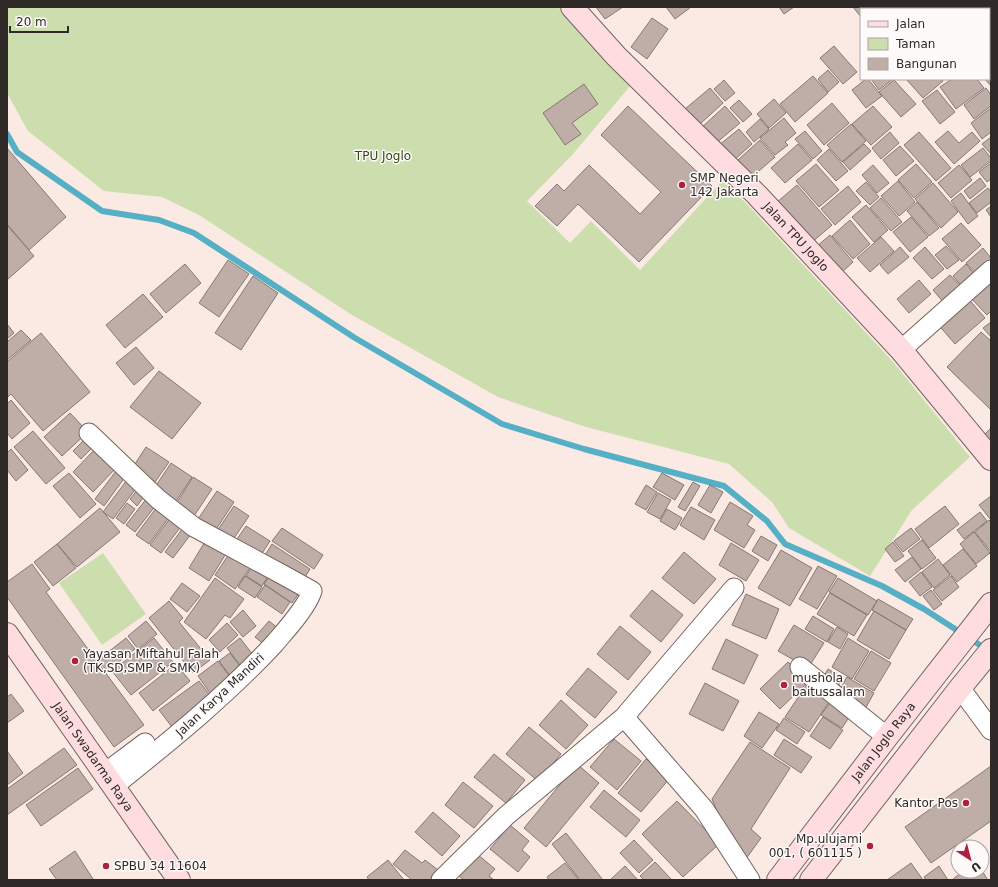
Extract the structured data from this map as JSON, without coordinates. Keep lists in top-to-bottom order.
{
  "streets": {
    "main road": ["Jalan TPU Joglo", "Jalan Joglo Raya", "Jalan Swadarma Raya"],
    "street": ["Jalan Karya Mandiri"]
  },
  "crossings": [
    ["Jalan Karya Mandiri", "Jalan Swadarma Raya"]
  ],
  "parks": ["TPU Joglo"],
  "places": [
    "SMP Negeri 142 Jakarta",
    "Yayasan Miftahul Falah (TK,SD,SMP & SMK)",
    "mushola baitussalam",
    "Kantor Pos",
    "Mp.ulujami 001, ( 601115 )",
    "SPBU 34 11604"
  ],
  "legend": ["Jalan", "Taman", "Bangunan"],
  "scale_bar": "20 m",
  "north": "bottom right"
}
